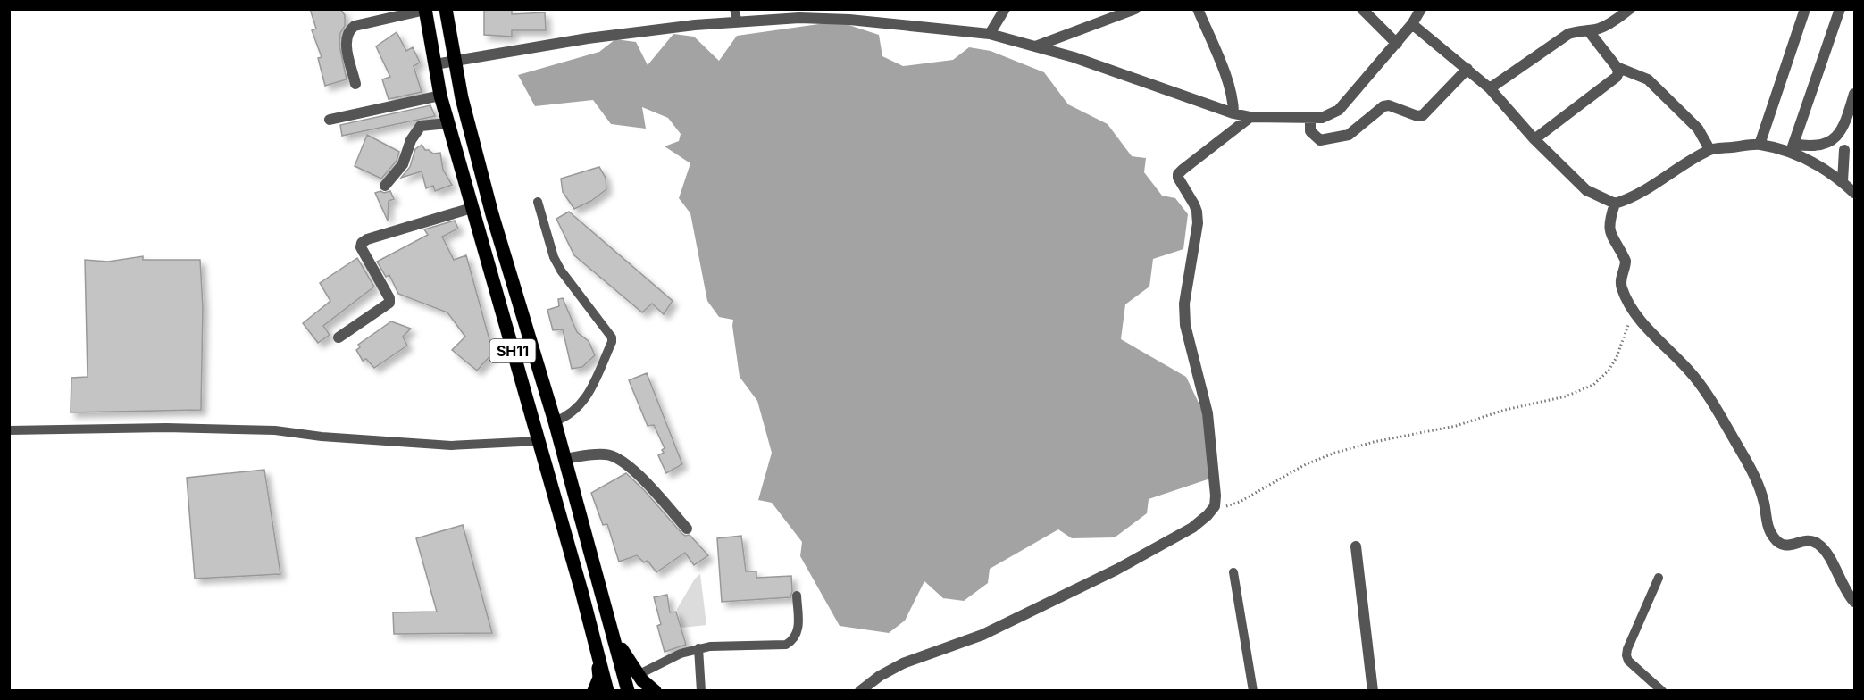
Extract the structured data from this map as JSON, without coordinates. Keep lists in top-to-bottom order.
{
  "streets": {
    "main road": ["SH11"]
  }
}
